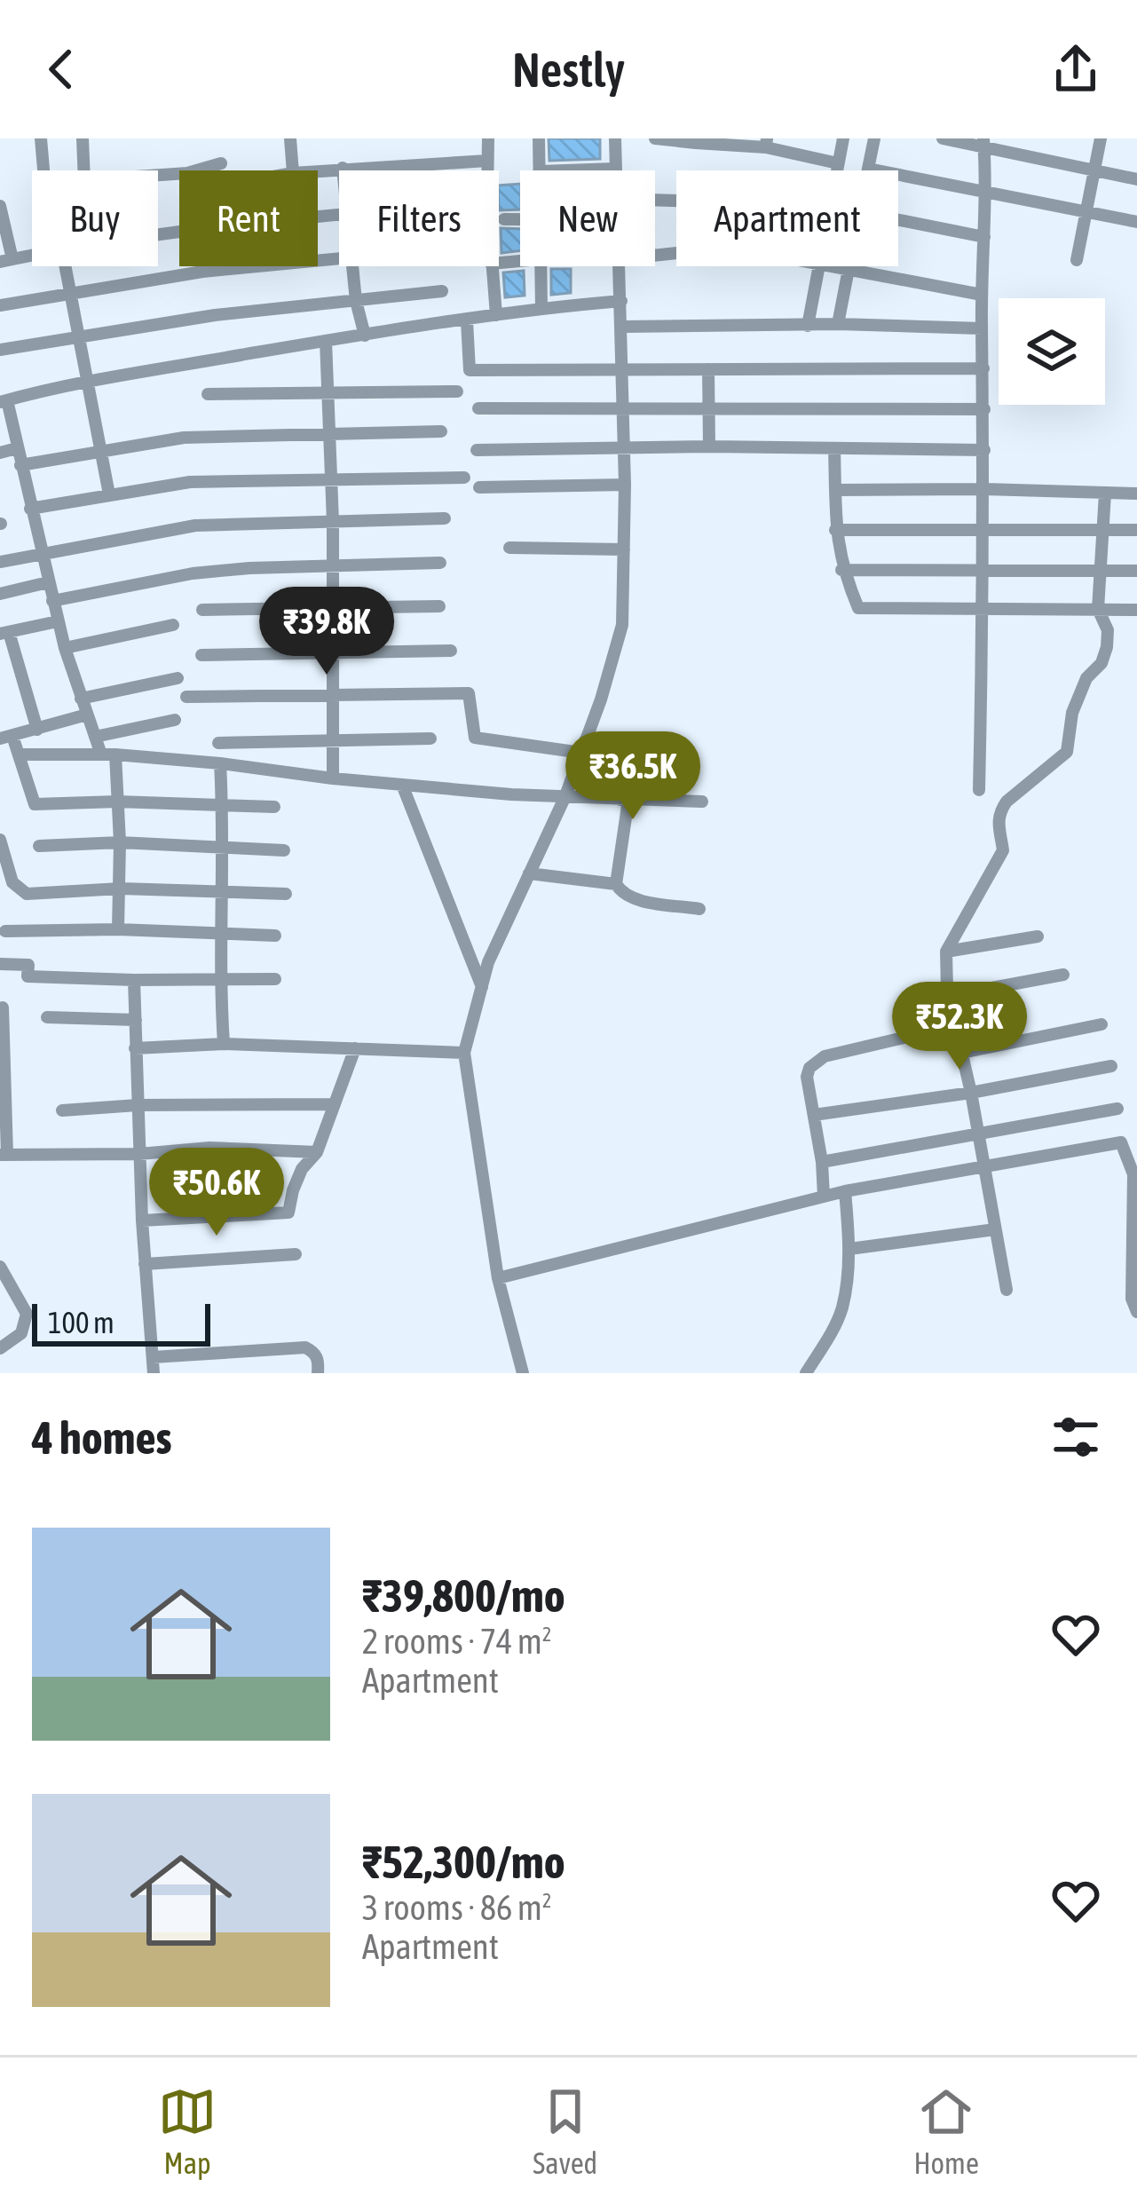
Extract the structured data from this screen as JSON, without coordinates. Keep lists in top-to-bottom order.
{
  "scale_bar": "100 m",
  "page": {
    "header": "Nestly",
    "chip": [
      "Buy",
      "Rent",
      "Filters",
      "New",
      "Apartment"
    ],
    "price": [
      "₹39.8K",
      "₹36.5K",
      "₹52.3K",
      "₹50.6K"
    ],
    "scale": "100 m",
    "heading": "4 homes",
    "list": [
      {
        "name": "₹39,800/mo",
        "note": "2 rooms · 74 m² · Apartment"
      },
      {
        "name": "₹52,300/mo",
        "note": "3 rooms · 86 m² · Apartment"
      }
    ],
    "tabs": ["Map", "Saved", "Home"]
  }
}
